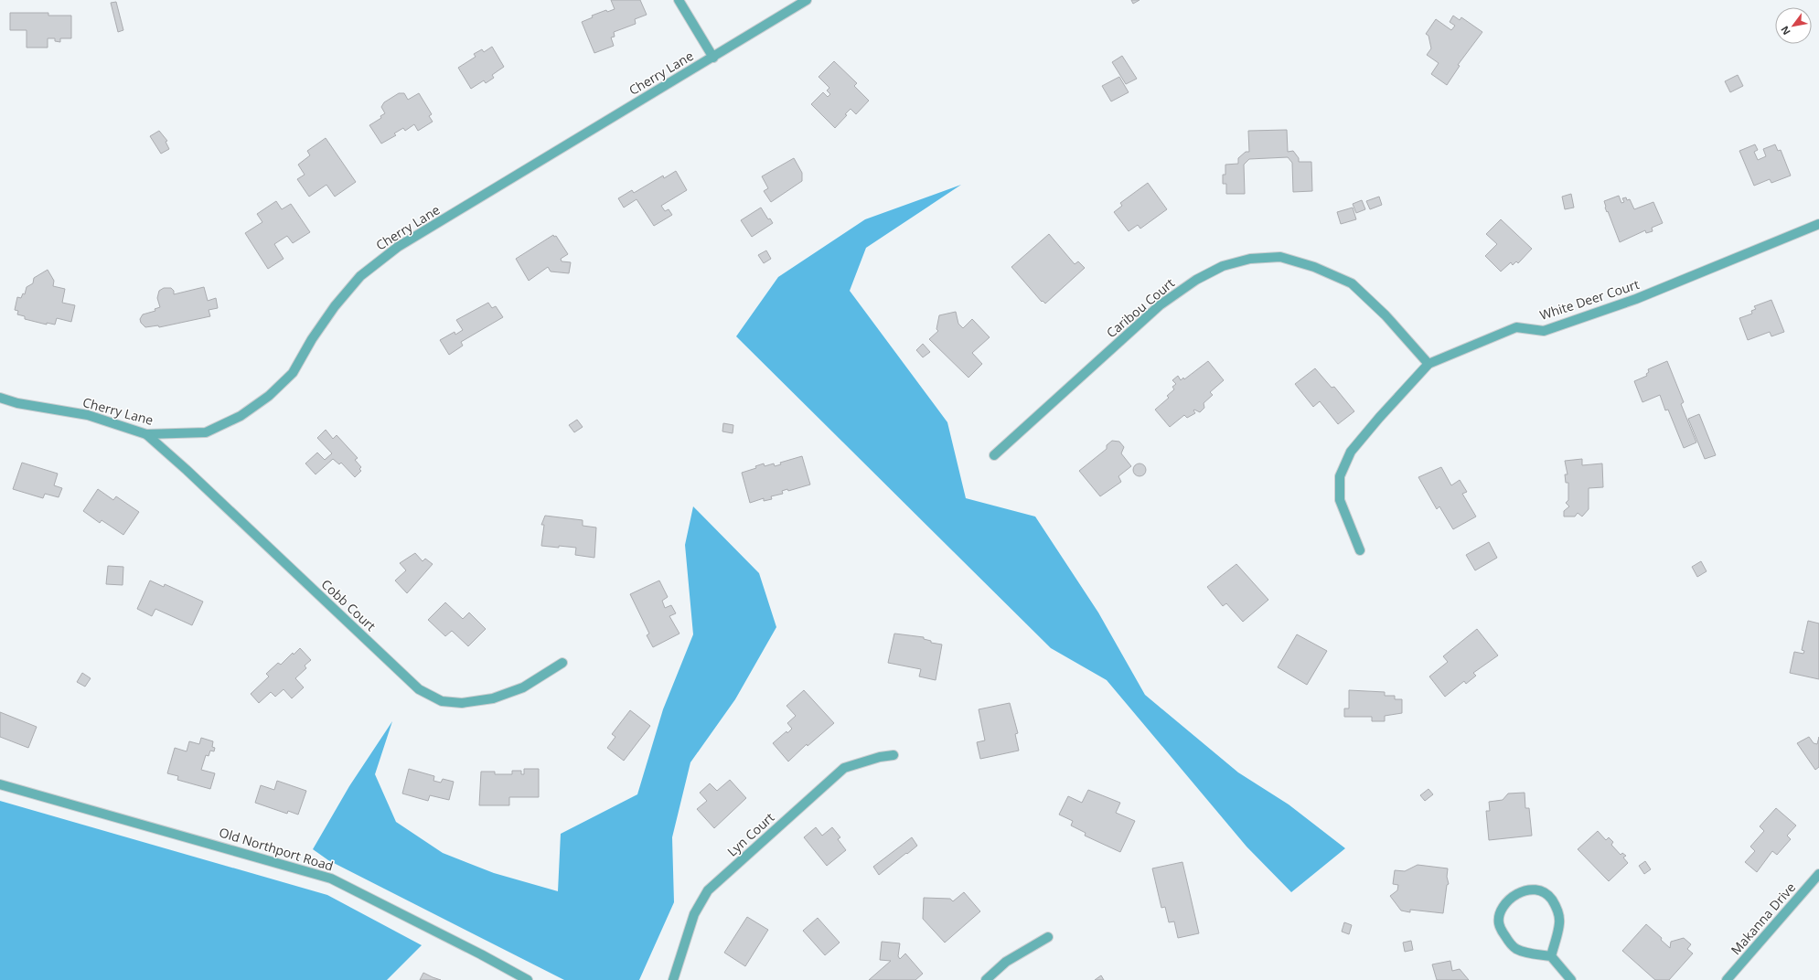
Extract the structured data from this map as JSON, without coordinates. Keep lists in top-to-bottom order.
{
  "streets": {
    "street": [
      "Cherry Lane",
      "White Deer Court",
      "Caribou Court",
      "Cobb Court",
      "Lyn Court",
      "Old Northport Road",
      "Makanna Drive"
    ]
  },
  "crossings": [
    ["Cherry Lane", "Cobb Court"],
    ["White Deer Court", "Caribou Court"]
  ],
  "north": "bottom left"
}
